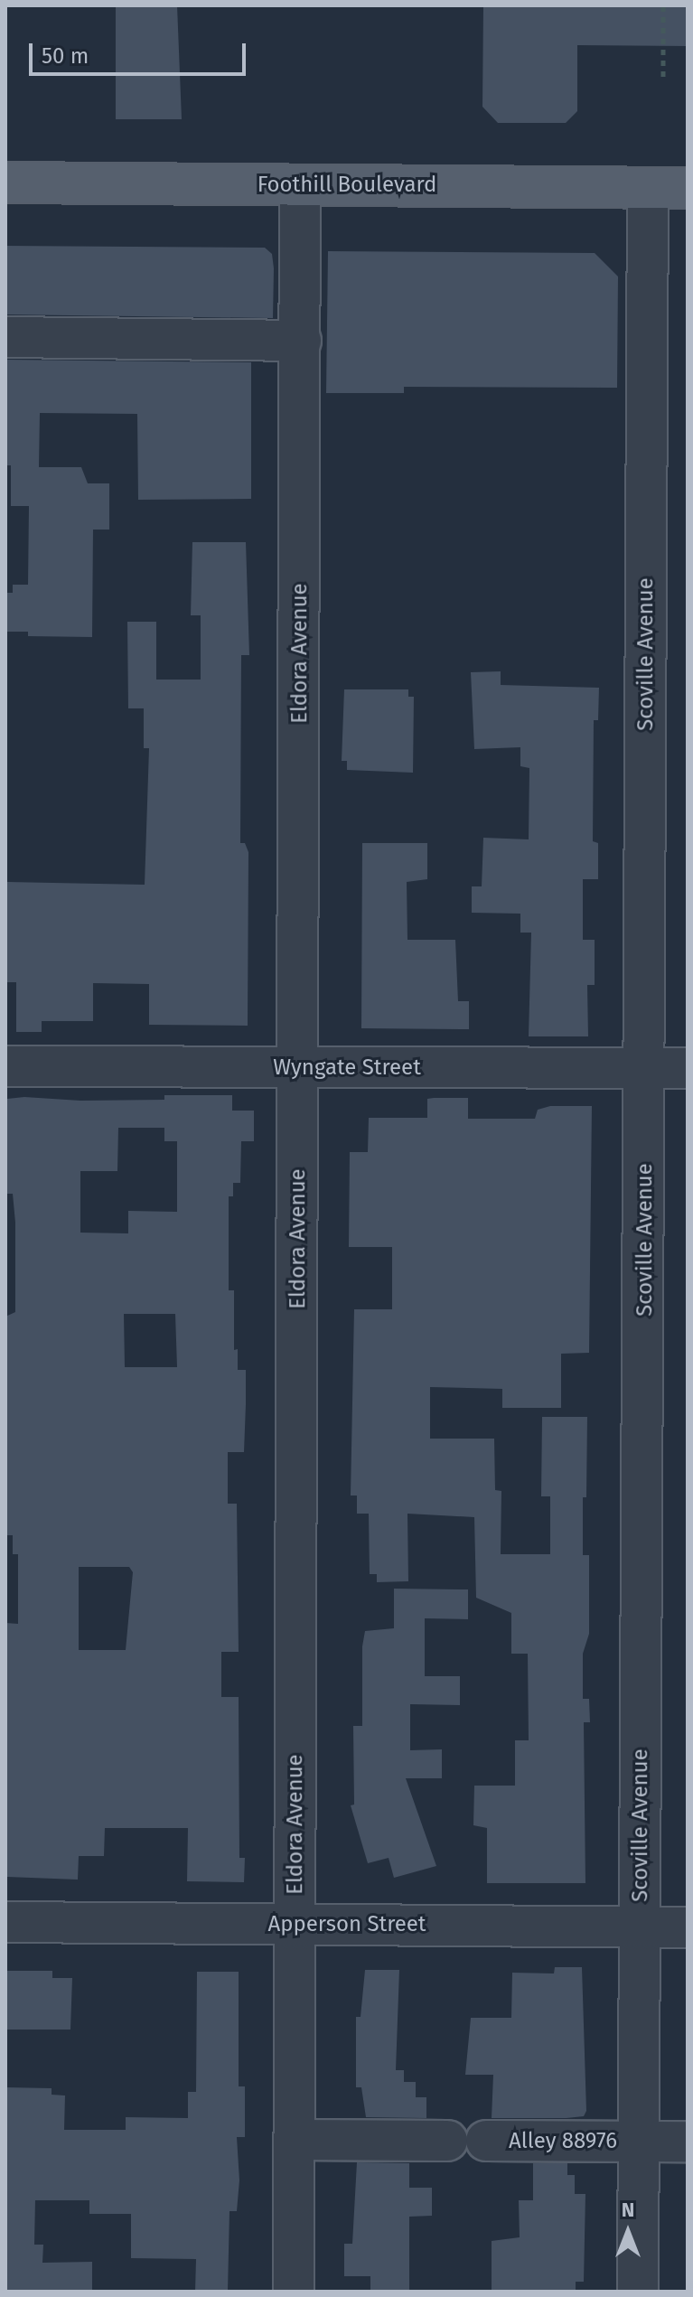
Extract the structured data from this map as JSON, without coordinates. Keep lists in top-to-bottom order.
{
  "streets": {
    "main road": ["Foothill Boulevard"],
    "street": [
      "Eldora Avenue",
      "Scoville Avenue",
      "Wyngate Street",
      "Apperson Street",
      "Alley 88976"
    ]
  },
  "crossings": [
    ["Foothill Boulevard", "Eldora Avenue"],
    ["Foothill Boulevard", "Scoville Avenue"],
    ["Eldora Avenue", "Wyngate Street"],
    ["Eldora Avenue", "Apperson Street"],
    ["Scoville Avenue", "Wyngate Street"],
    ["Scoville Avenue", "Apperson Street"],
    ["Scoville Avenue", "Alley 88976"]
  ],
  "scale_bar": "50 m",
  "north": "top"
}
